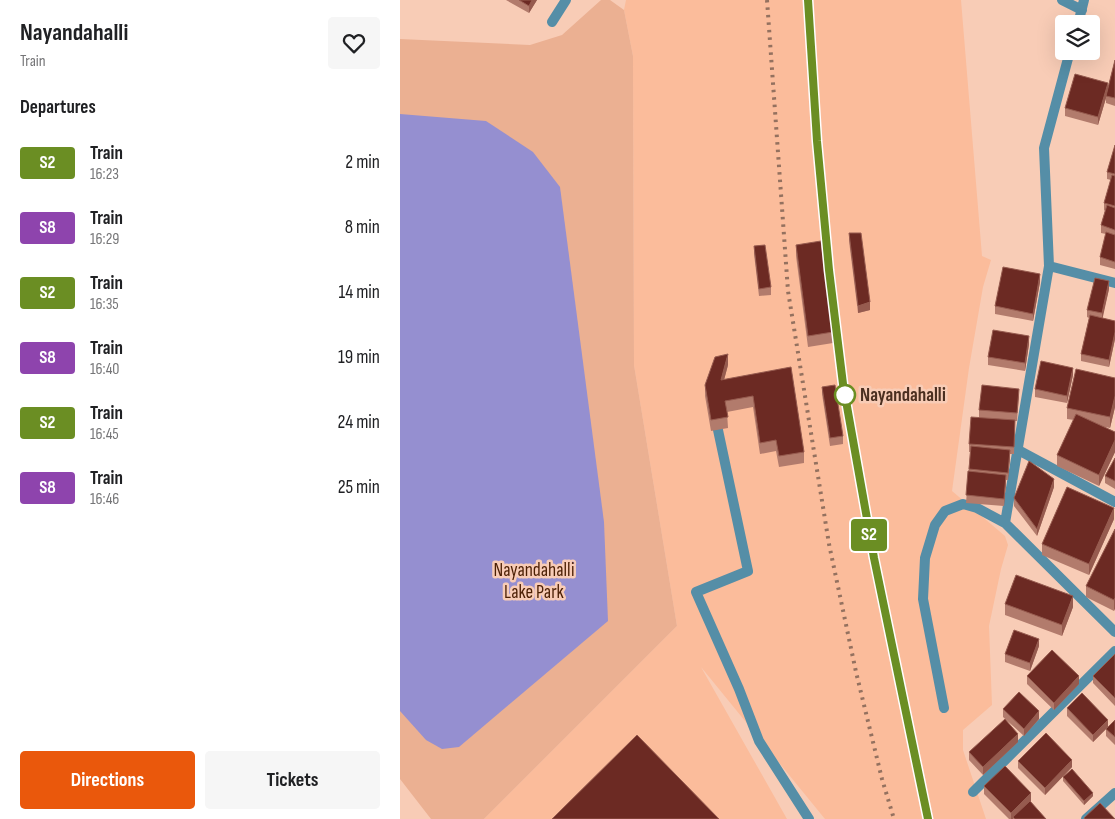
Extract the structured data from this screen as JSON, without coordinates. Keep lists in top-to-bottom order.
{
  "parks": ["Nayandahalli Lake Park"],
  "places": ["Nayandahalli"],
  "page": {
    "heading": [
      ["Nayandahalli", "Train"],
      "Departures"
    ],
    "on_map": "S2",
    "list": [
      {
        "mark": "S2",
        "name": "Train",
        "note": "16:23",
        "value": "2 min"
      },
      {
        "mark": "S8",
        "name": "Train",
        "note": "16:29",
        "value": "8 min"
      },
      {
        "mark": "S2",
        "name": "Train",
        "note": "16:35",
        "value": "14 min"
      },
      {
        "mark": "S8",
        "name": "Train",
        "note": "16:40",
        "value": "19 min"
      },
      {
        "mark": "S2",
        "name": "Train",
        "note": "16:45",
        "value": "24 min"
      },
      {
        "mark": "S8",
        "name": "Train",
        "note": "16:46",
        "value": "25 min"
      }
    ],
    "buttons": ["Directions", "Tickets"]
  }
}
